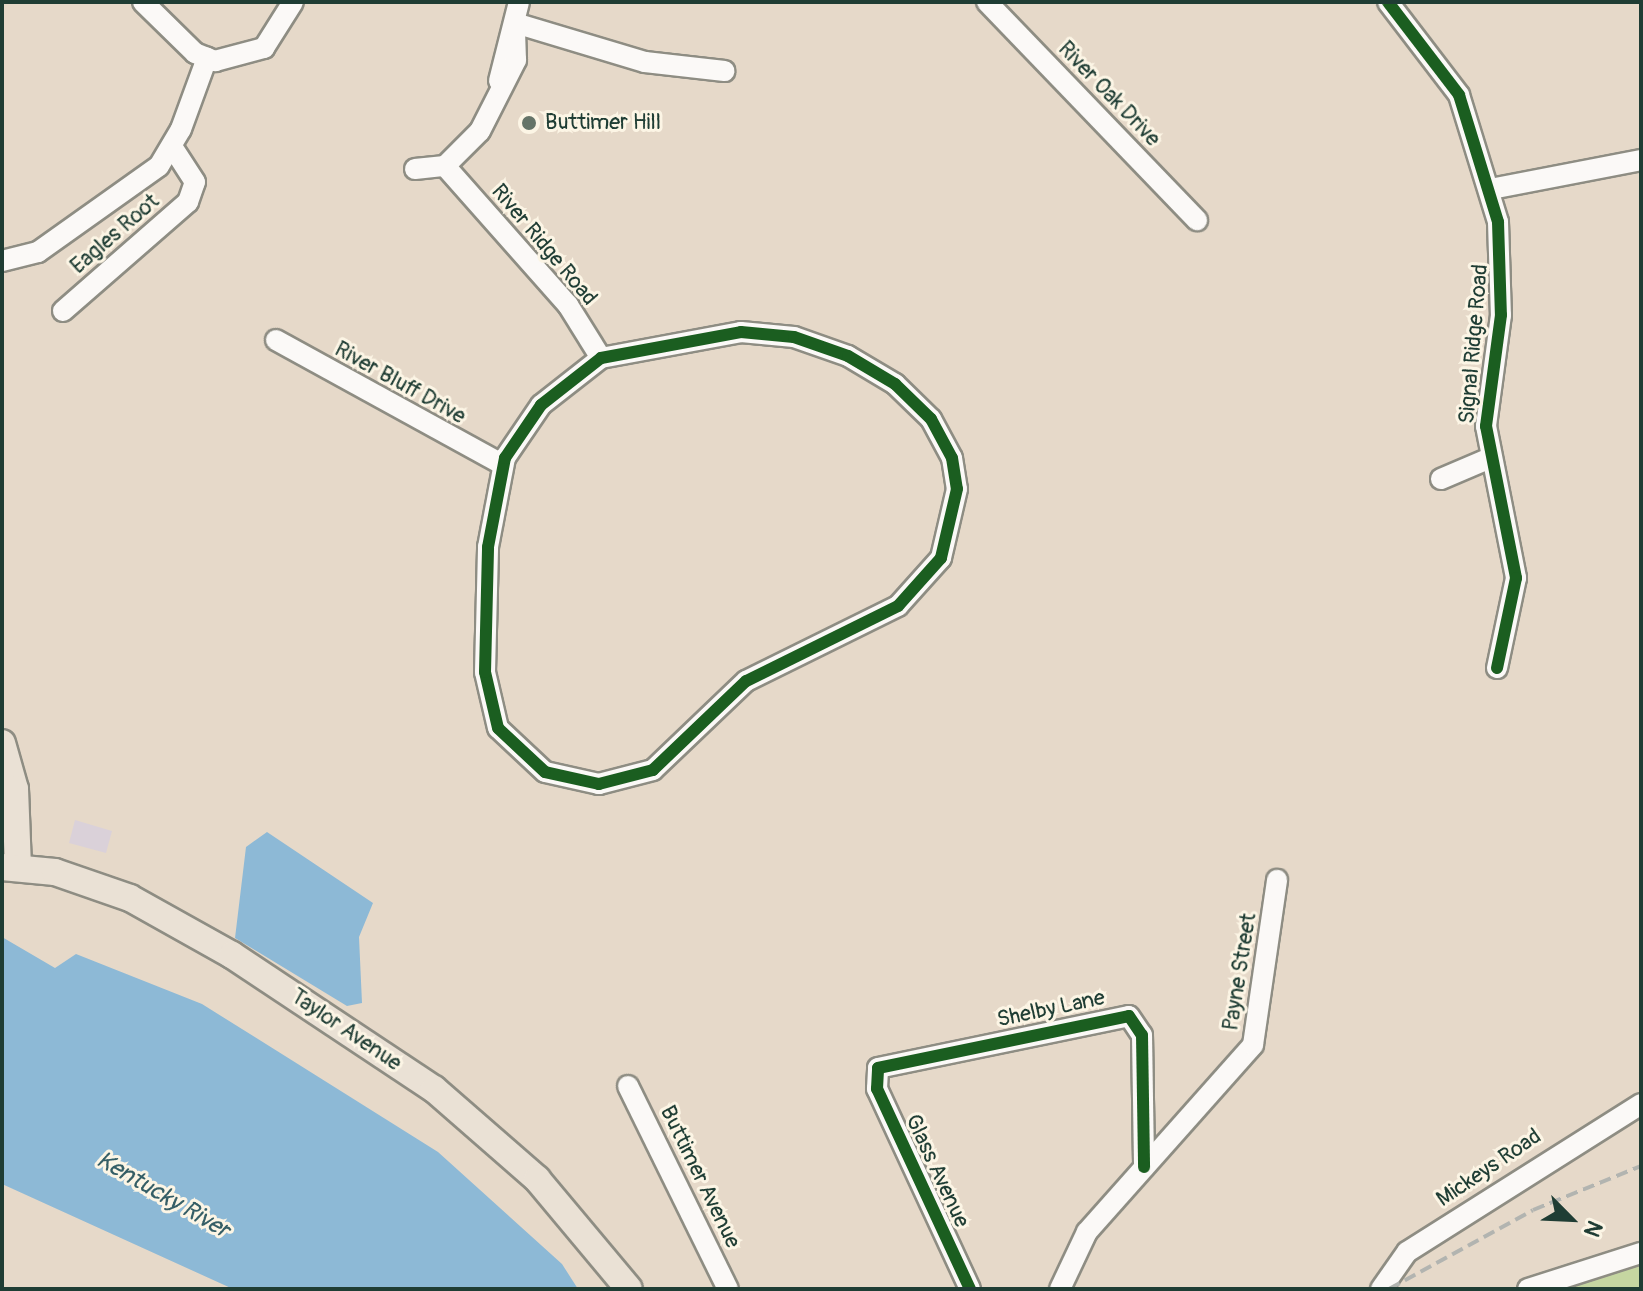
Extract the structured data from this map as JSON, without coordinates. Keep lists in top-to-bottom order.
{
  "streets": {
    "main road": ["Taylor Avenue"],
    "street": [
      "River Oak Drive",
      "Eagles Root",
      "River Ridge Road",
      "Signal Ridge Road",
      "River Bluff Drive",
      "Payne Street",
      "Shelby Lane",
      "Mickeys Road",
      "Glass Avenue",
      "Buttimer Avenue"
    ]
  },
  "crossings": [
    ["Payne Street", "Shelby Lane"],
    ["Shelby Lane", "Glass Avenue"]
  ],
  "water": ["Kentucky River"],
  "places": ["Buttimer Hill"],
  "north": "bottom right"
}
